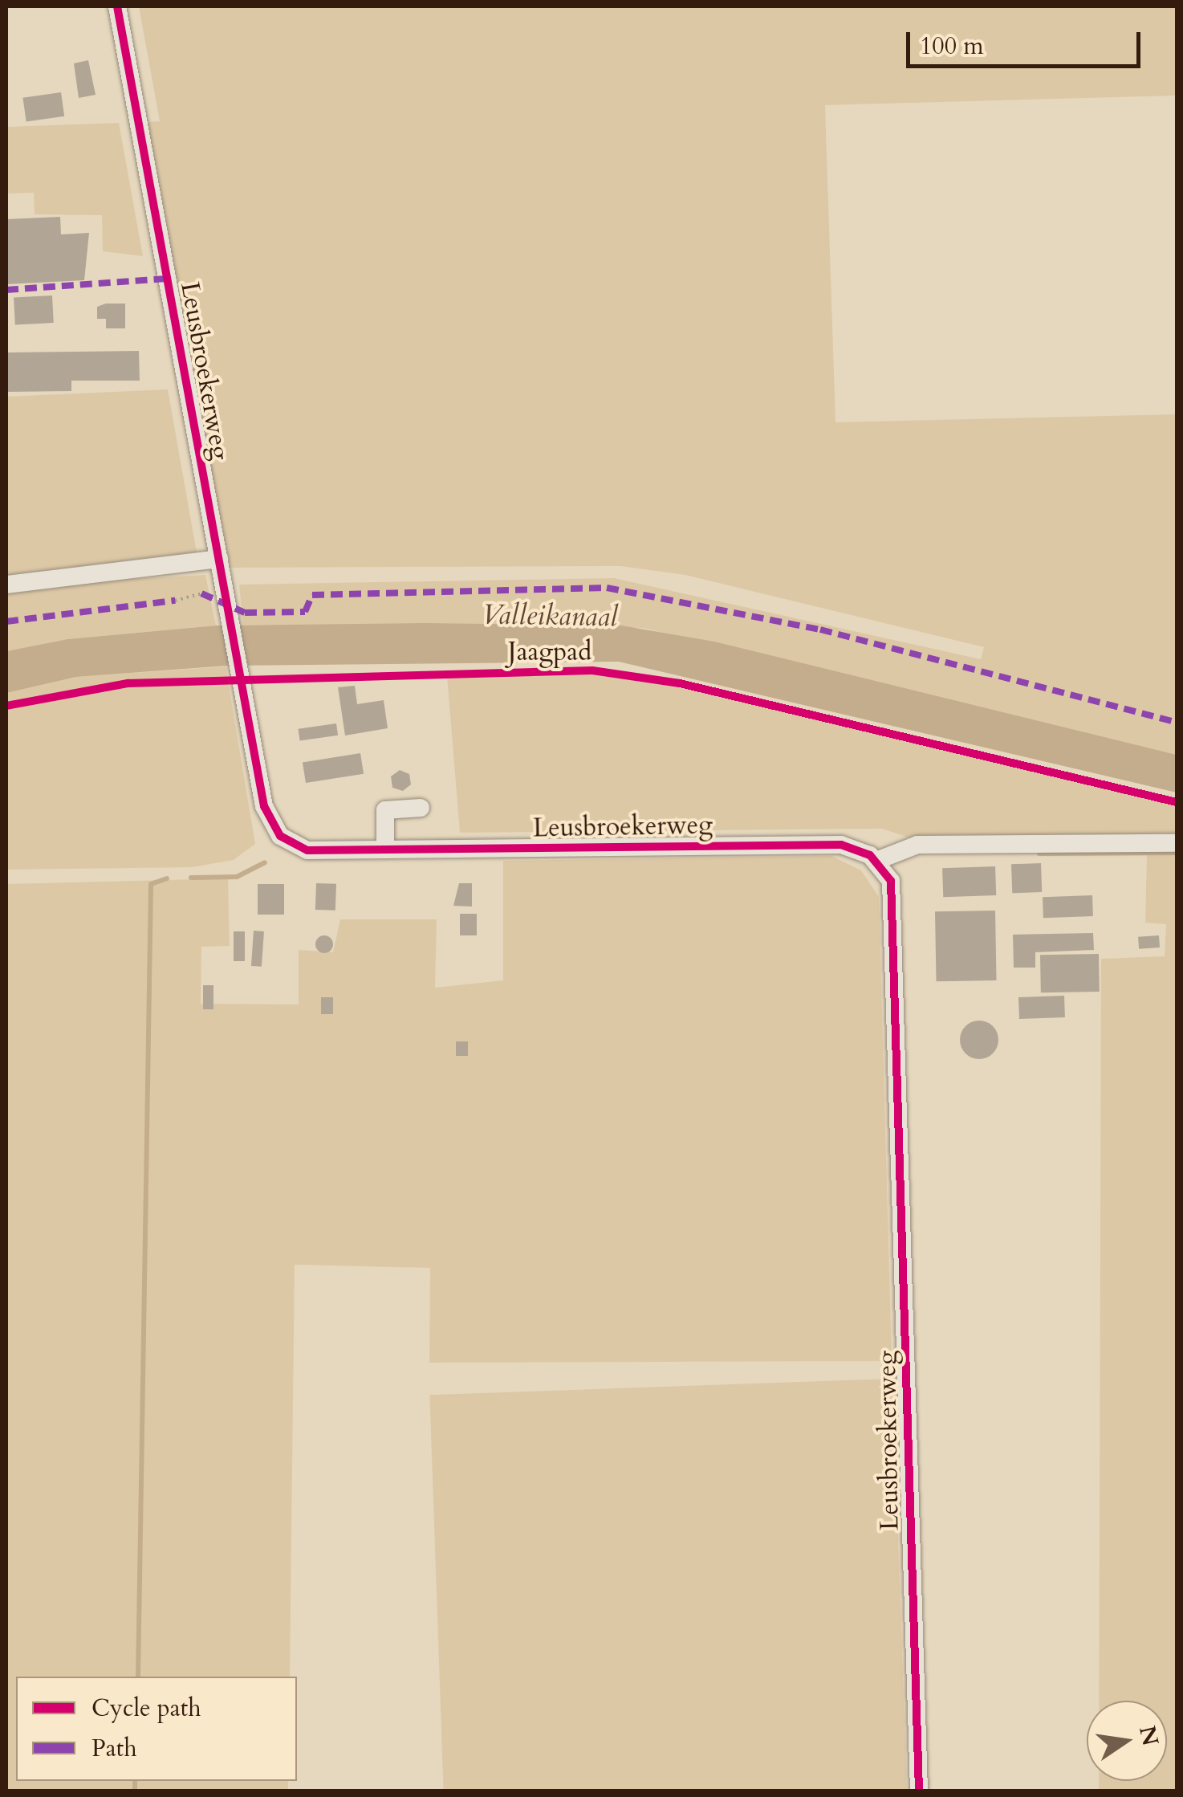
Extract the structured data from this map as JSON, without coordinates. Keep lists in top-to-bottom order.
{
  "streets": {
    "street": ["Leusbroekerweg"],
    "cycle path": ["Jaagpad"]
  },
  "water": ["Valleikanaal"],
  "legend": ["Cycle path", "Path"],
  "scale_bar": "100 m",
  "north": "right"
}
